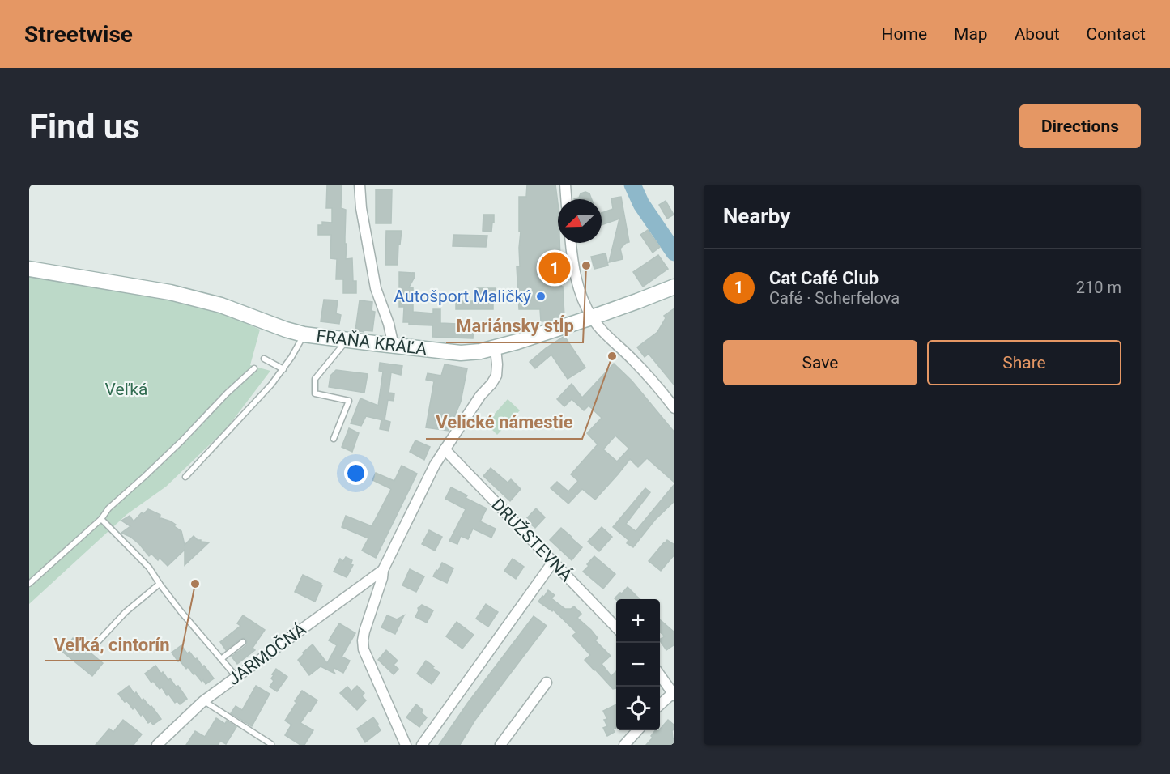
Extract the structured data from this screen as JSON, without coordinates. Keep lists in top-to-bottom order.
{
  "streets": {
    "street": ["FRAŇA KRÁĽA", "DRUŽSTEVNÁ", "JARMOČNÁ"]
  },
  "crossings": [
    ["FRAŇA KRÁĽA", "JARMOČNÁ"],
    ["DRUŽSTEVNÁ", "JARMOČNÁ"]
  ],
  "parks": ["Veľká"],
  "places": [
    "Mariánsky stĺp",
    "Autošport Maličký",
    "Velické námestie",
    "Veľká, cintorín"
  ],
  "north": "bottom left",
  "page": {
    "header": "Streetwise",
    "nav": [
      "Home",
      "Map",
      "About",
      "Contact"
    ],
    "buttons": [
      "Directions",
      ["Save", "Share"]
    ],
    "title": "Find us",
    "heading": "Nearby",
    "list": [
      {
        "mark": "1",
        "name": "Cat Café Club",
        "note": "Café · Scherfelova",
        "value": "210 m"
      }
    ],
    "pins": "1",
    "map_buttons": ["+", "−"]
  }
}
